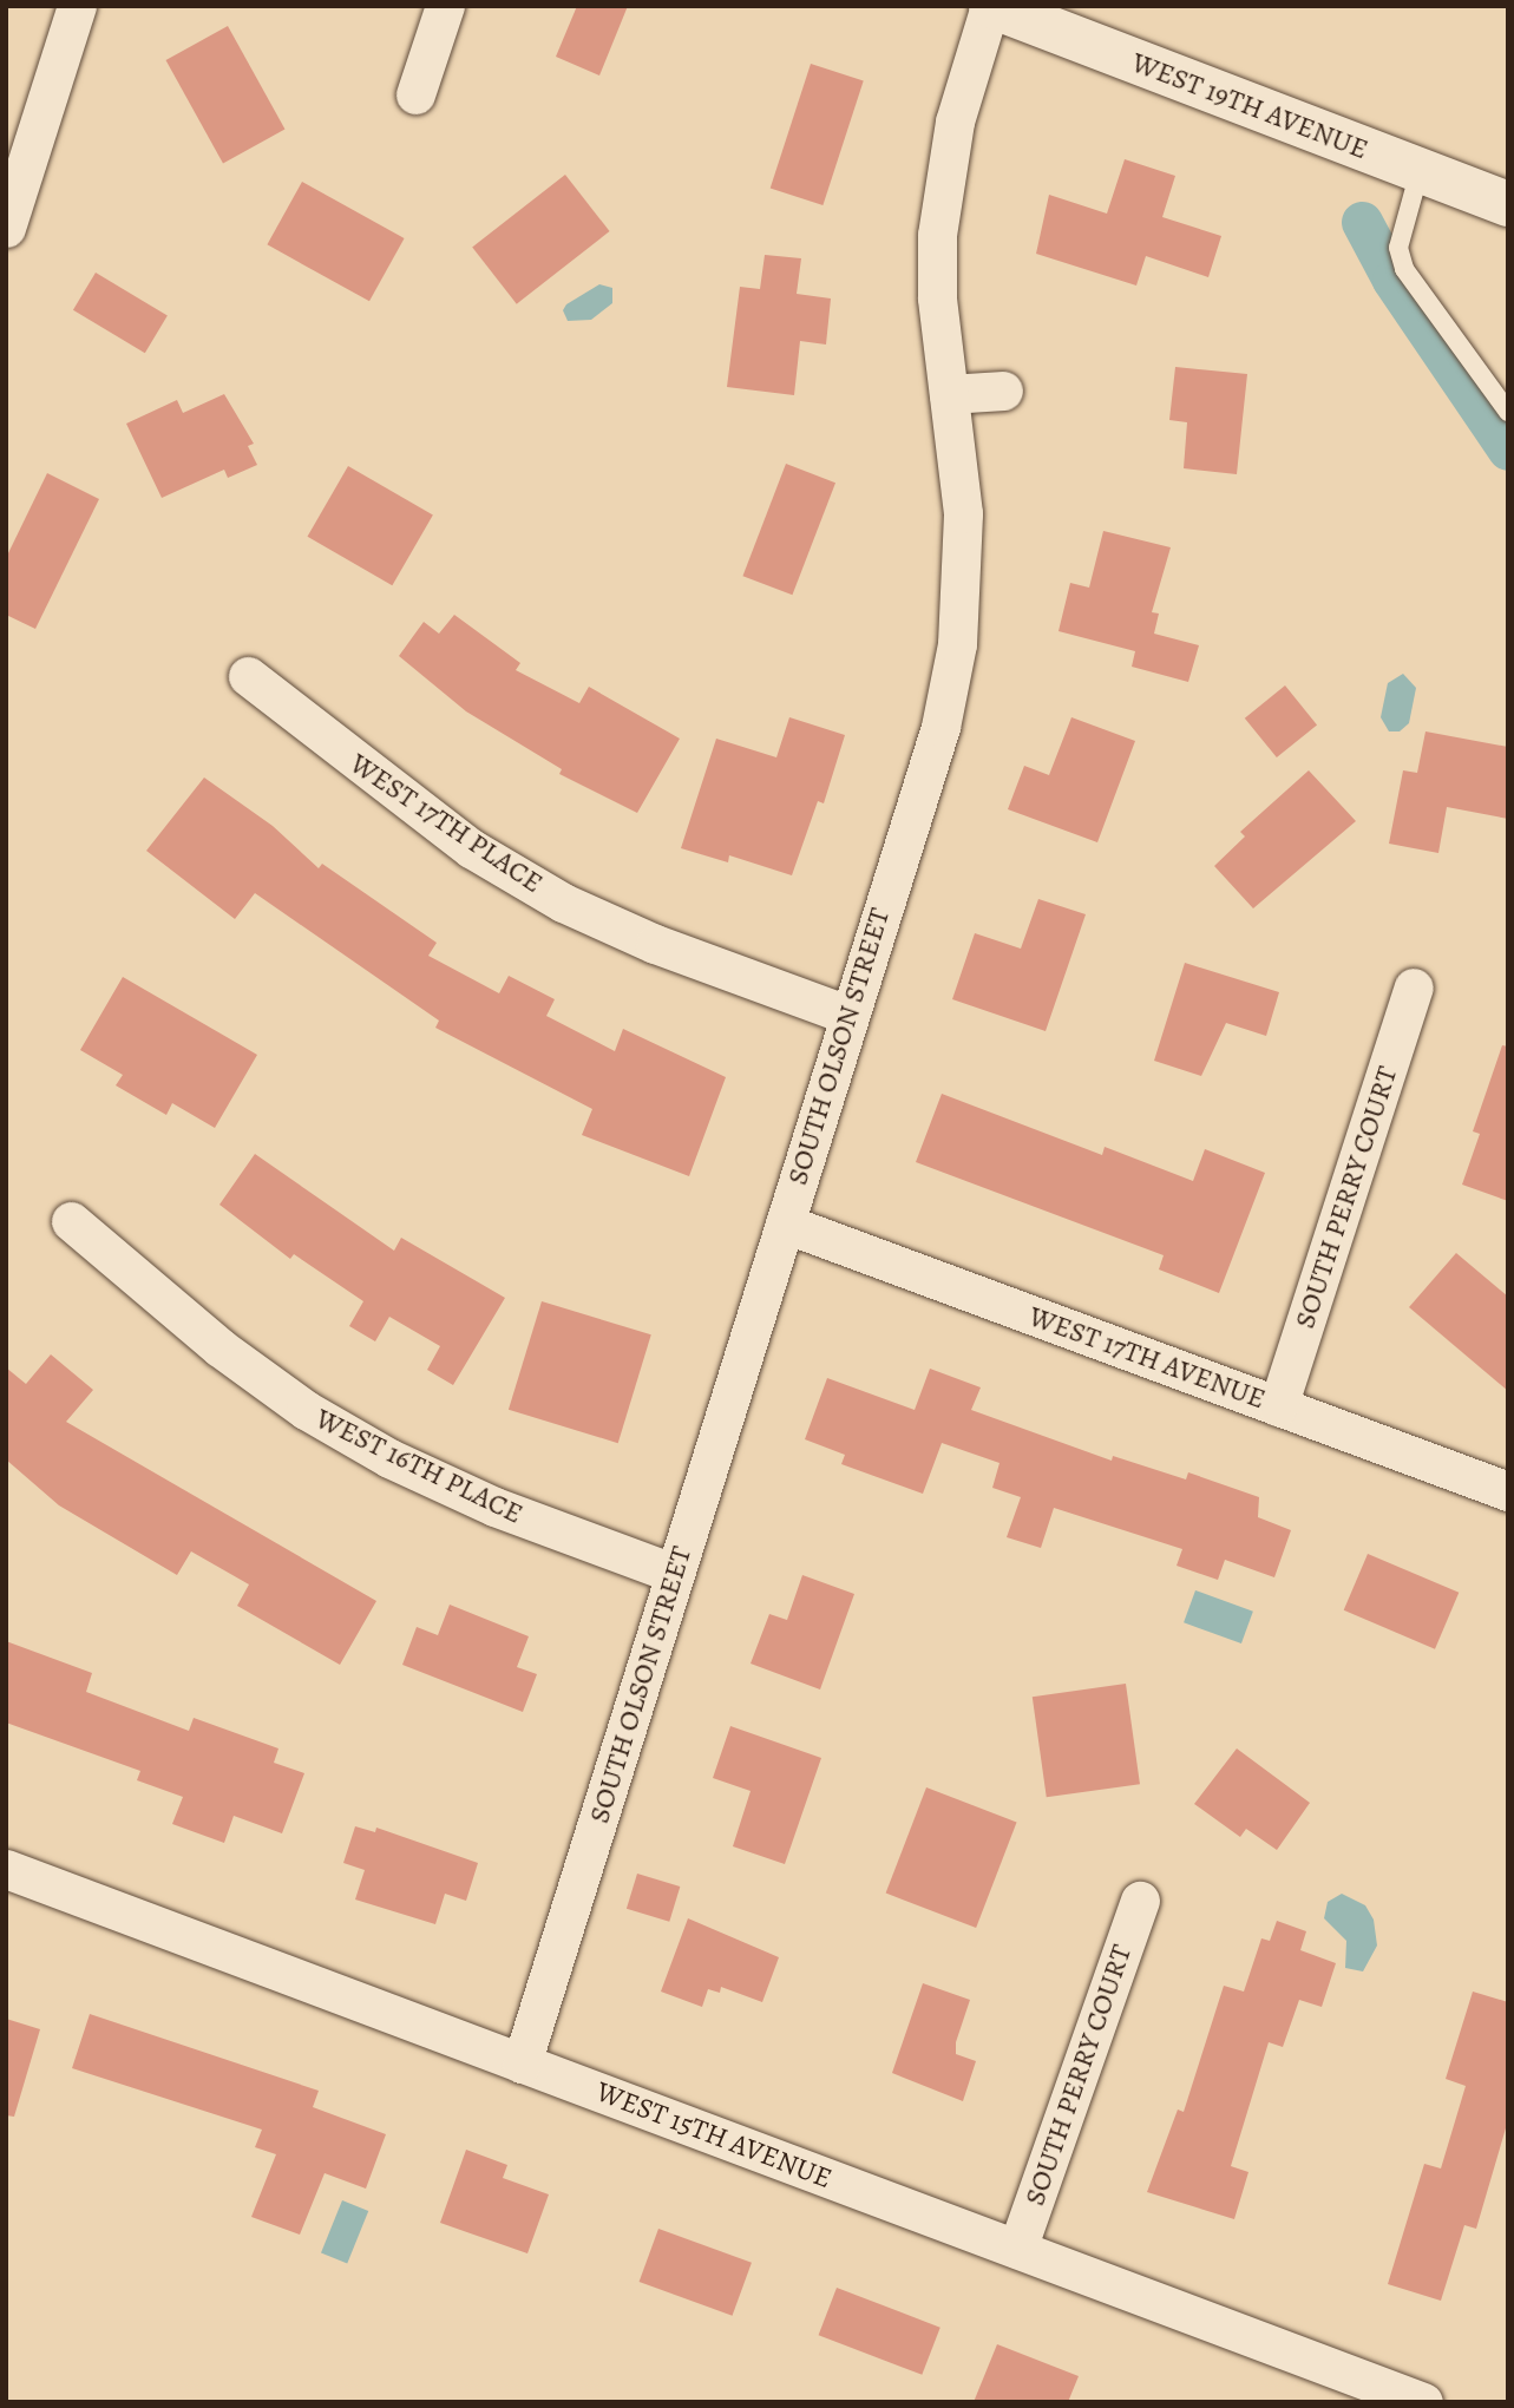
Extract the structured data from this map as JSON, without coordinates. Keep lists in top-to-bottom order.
{
  "streets": {
    "street": [
      "WEST 19TH AVENUE",
      "WEST 17TH PLACE",
      "SOUTH OLSON STREET",
      "SOUTH PERRY COURT",
      "WEST 17TH AVENUE",
      "WEST 16TH PLACE",
      "WEST 15TH AVENUE"
    ]
  },
  "crossings": [
    ["WEST 19TH AVENUE", "SOUTH OLSON STREET"],
    ["WEST 17TH PLACE", "SOUTH OLSON STREET"],
    ["SOUTH OLSON STREET", "WEST 17TH AVENUE"],
    ["SOUTH OLSON STREET", "WEST 16TH PLACE"],
    ["SOUTH OLSON STREET", "WEST 15TH AVENUE"],
    ["SOUTH PERRY COURT", "WEST 17TH AVENUE"],
    ["SOUTH PERRY COURT", "WEST 15TH AVENUE"]
  ]
}
